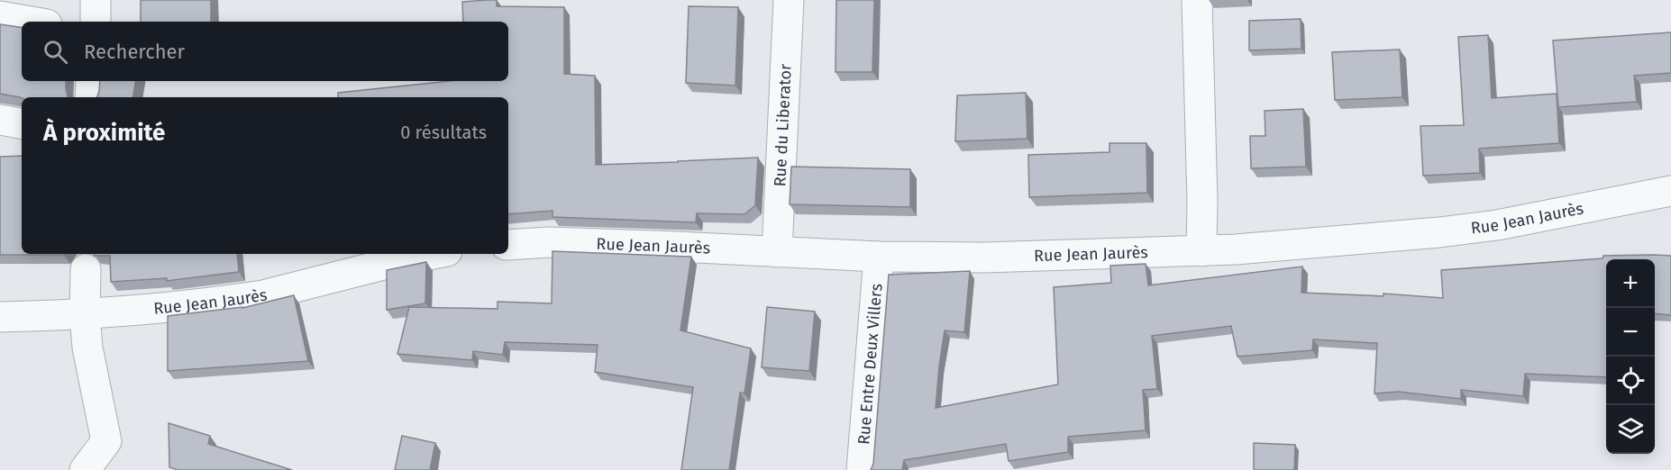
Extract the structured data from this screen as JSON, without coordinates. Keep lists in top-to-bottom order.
{
  "streets": {
    "street": ["Rue du Liberator", "Rue Jean Jaurès", "Rue Entre Deux Villers"]
  },
  "crossings": [
    ["Rue du Liberator", "Rue Jean Jaurès"],
    ["Rue Jean Jaurès", "Rue Entre Deux Villers"]
  ],
  "page": {
    "search": "Rechercher",
    "heading": ["À proximité", "0 résultats"],
    "map_buttons": ["+", "−"]
  }
}
